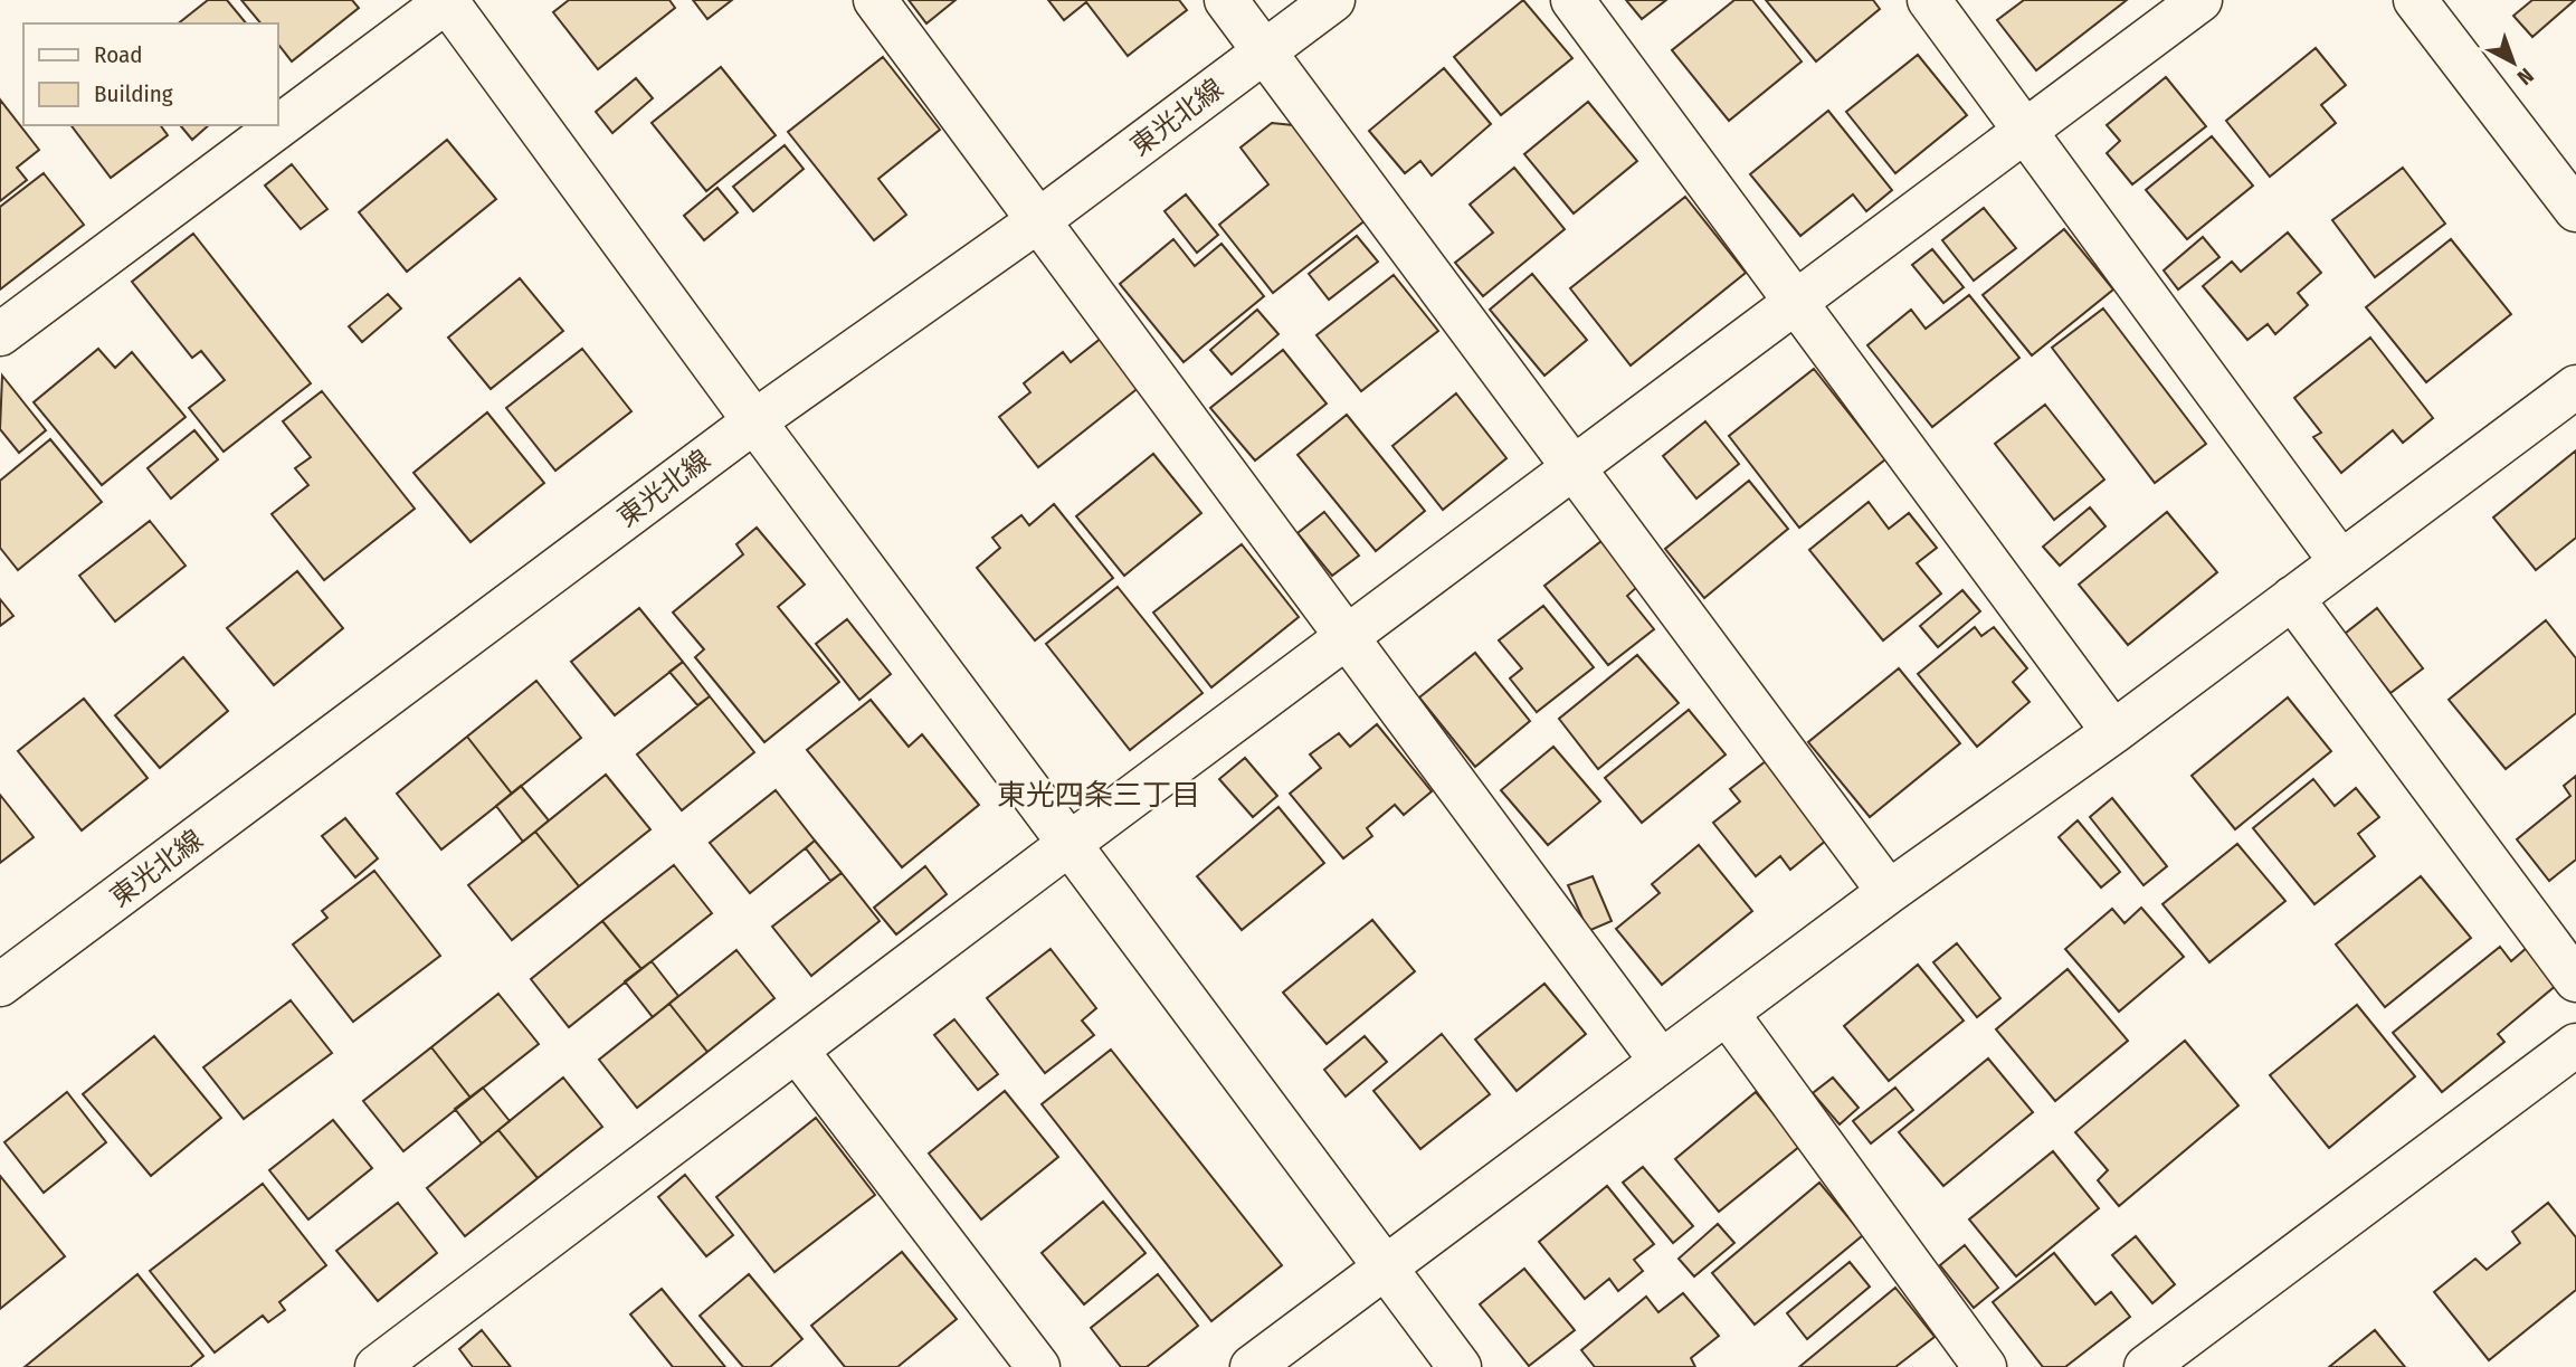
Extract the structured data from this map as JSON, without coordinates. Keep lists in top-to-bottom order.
{
  "streets": {
    "street": ["東光北線"]
  },
  "districts": ["東光四条三丁目"],
  "legend": ["Road", "Building"],
  "north": "bottom right"
}
